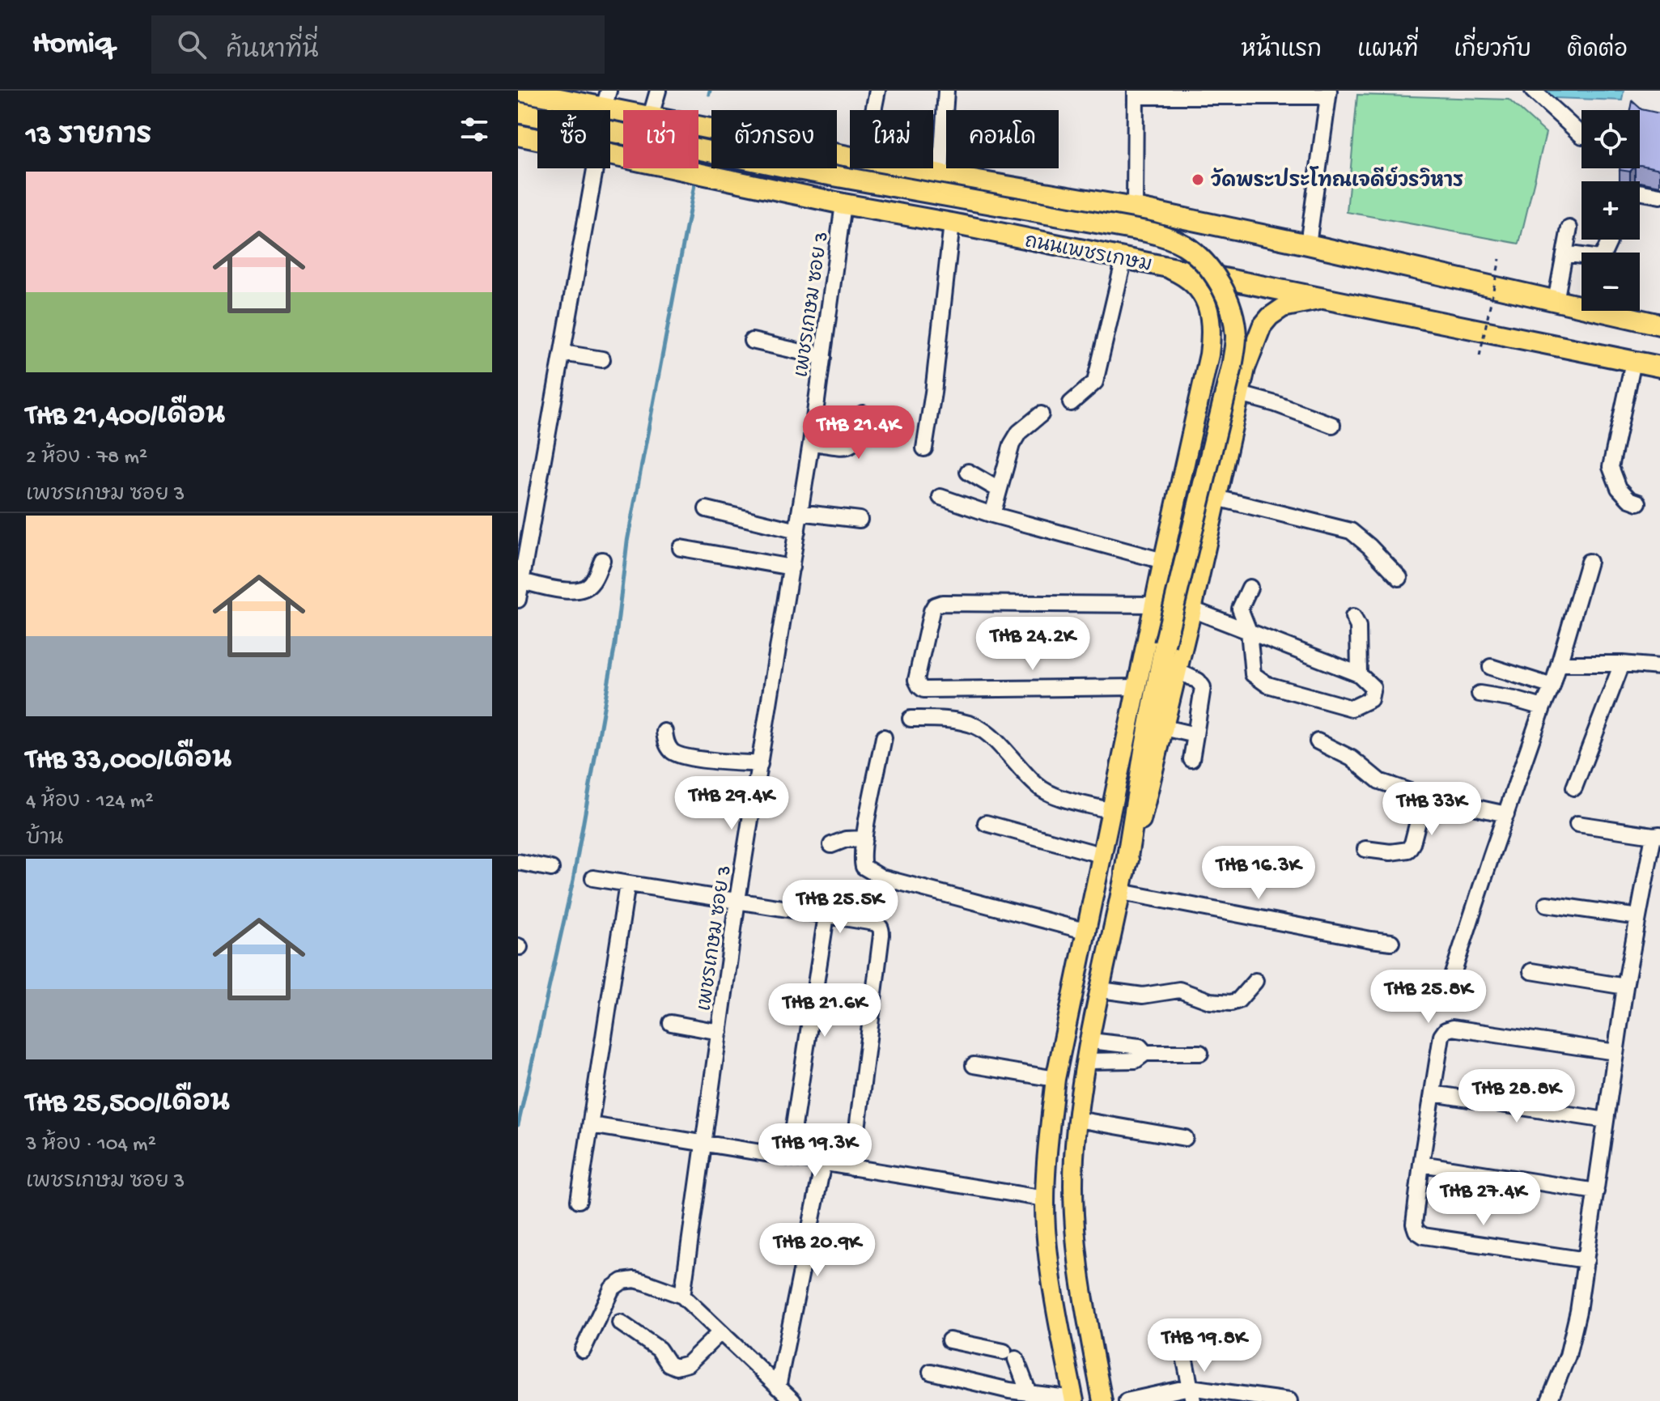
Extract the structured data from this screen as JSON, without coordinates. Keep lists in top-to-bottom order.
{
  "streets": {
    "highway": ["ถนนเพชรเกษม"],
    "street": ["เพชรเกษม ซอย 3"]
  },
  "crossings": [
    ["ถนนเพชรเกษม", "เพชรเกษม ซอย 3"]
  ],
  "places": ["วัดพระประโทณเจดีย์วรวิหาร"],
  "page": {
    "header": "Homiq",
    "search": "ค้นหาที่นี่",
    "nav": [
      "หน้าแรก",
      "แผนที่",
      "เกี่ยวกับ",
      "ติดต่อ"
    ],
    "heading": "13 รายการ",
    "map_buttons": ["+", "−"],
    "chip": [
      "ซื้อ",
      "เช่า",
      "ตัวกรอง",
      "ใหม่",
      "คอนโด"
    ],
    "list": [
      {
        "name": "THB 21,400/เดือน",
        "note": "2 ห้อง · 78 m² · เพชรเกษม ซอย 3"
      },
      {
        "name": "THB 33,000/เดือน",
        "note": "4 ห้อง · 124 m² · บ้าน"
      },
      {
        "name": "THB 25,500/เดือน",
        "note": "3 ห้อง · 104 m² · เพชรเกษม ซอย 3"
      }
    ],
    "price": [
      "THB 21.4K",
      "THB 24.2K",
      "THB 29.4K",
      "THB 33K",
      "THB 16.3K",
      "THB 25.5K",
      "THB 25.8K",
      "THB 21.6K",
      "THB 28.8K",
      "THB 19.3K",
      "THB 27.4K",
      "THB 20.9K",
      "THB 19.8K"
    ]
  }
}
